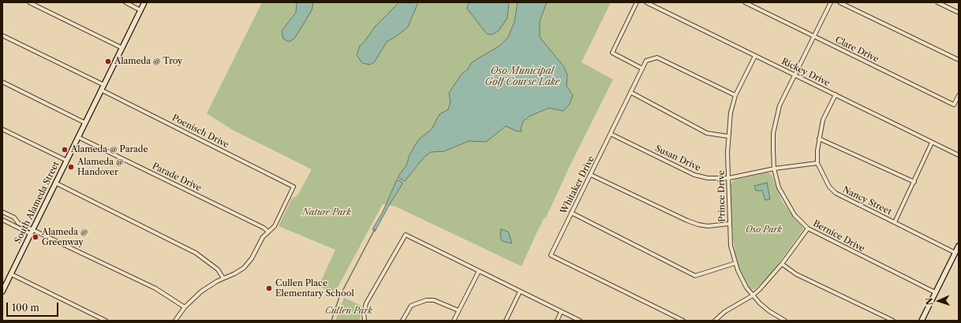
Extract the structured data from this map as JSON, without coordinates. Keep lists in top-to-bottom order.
{
  "streets": {
    "main road": ["South Alameda Street"],
    "street": [
      "Clare Drive",
      "Rickey Drive",
      "Poenisch Drive",
      "Susan Drive",
      "Parade Drive",
      "Whitaker Drive",
      "Prince Drive",
      "Nancy Street",
      "Bernice Drive"
    ]
  },
  "crossings": [
    ["Clare Drive", "Bernice Drive"],
    ["Rickey Drive", "Prince Drive"],
    ["Rickey Drive", "Nancy Street"],
    ["Rickey Drive", "Bernice Drive"],
    ["Poenisch Drive", "Parade Drive"],
    ["Poenisch Drive", "South Alameda Street"],
    ["Susan Drive", "Whitaker Drive"],
    ["Susan Drive", "Prince Drive"],
    ["Susan Drive", "Nancy Street"],
    ["Susan Drive", "Bernice Drive"],
    ["Parade Drive", "South Alameda Street"]
  ],
  "water": ["Oso Municipal Golf Course Lake"],
  "parks": ["Nature Park", "Oso Park", "Cullen Park"],
  "places": [
    "Alameda @ Troy",
    "Alameda @ Parade",
    "Alameda @ Handover",
    "Alameda @ Greenway",
    "Cullen Place Elementary School"
  ],
  "scale_bar": "100 m",
  "north": "left"
}
